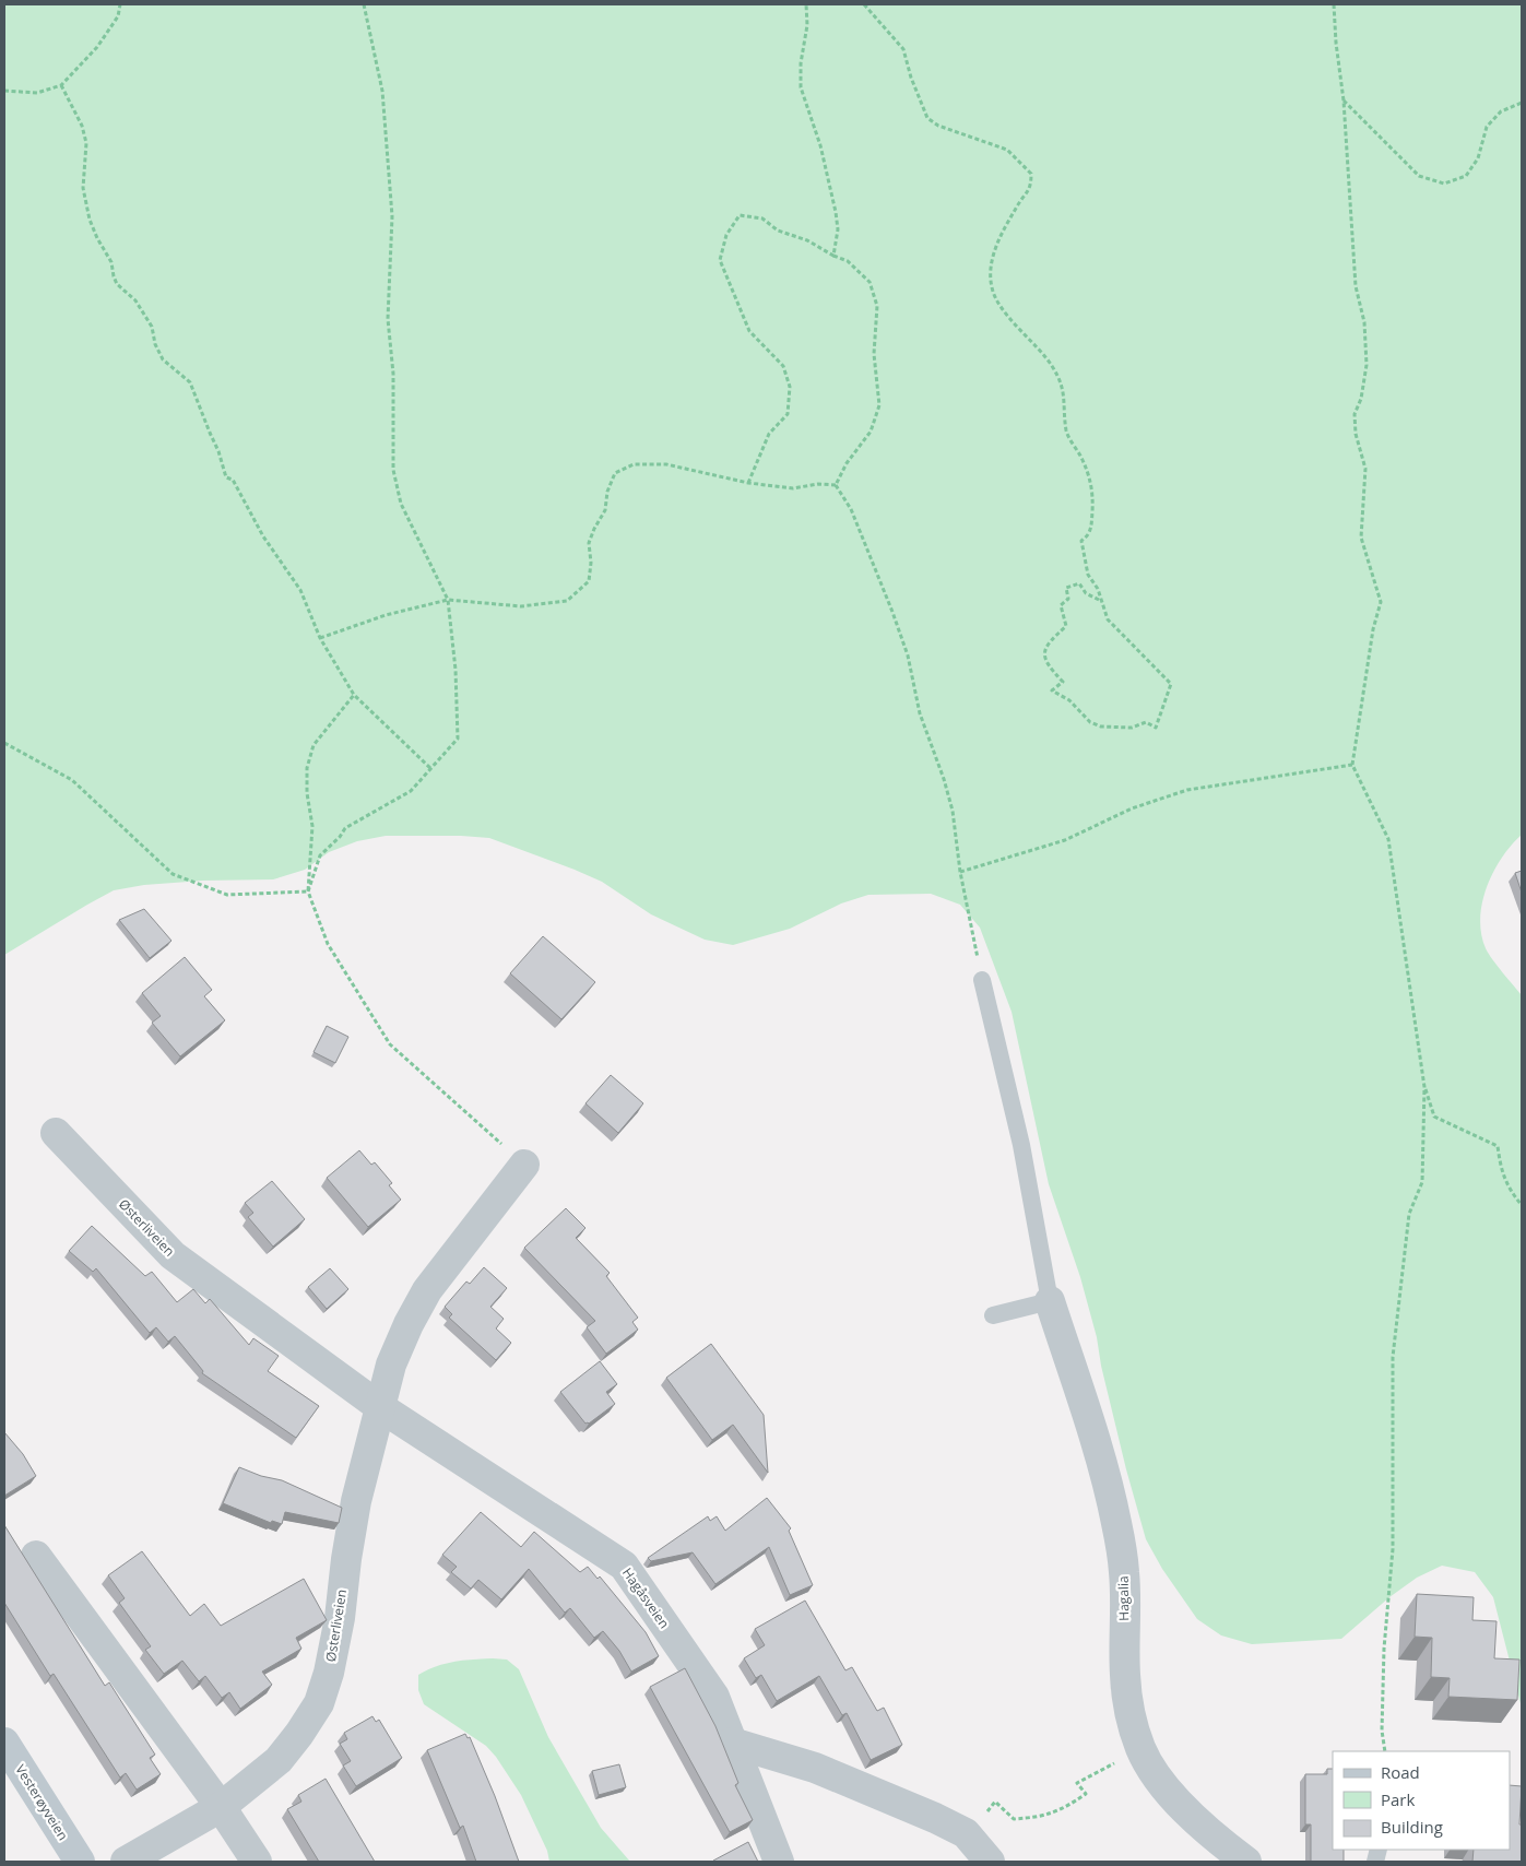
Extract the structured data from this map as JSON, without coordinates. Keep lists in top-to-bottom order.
{
  "streets": {
    "main road": ["Vesterøyveien"],
    "street": ["Østerliveien", "Hagåsveien", "Hagalia"]
  },
  "crossings": [
    ["Østerliveien", "Hagåsveien"]
  ],
  "legend": ["Road", "Park", "Building"]
}
